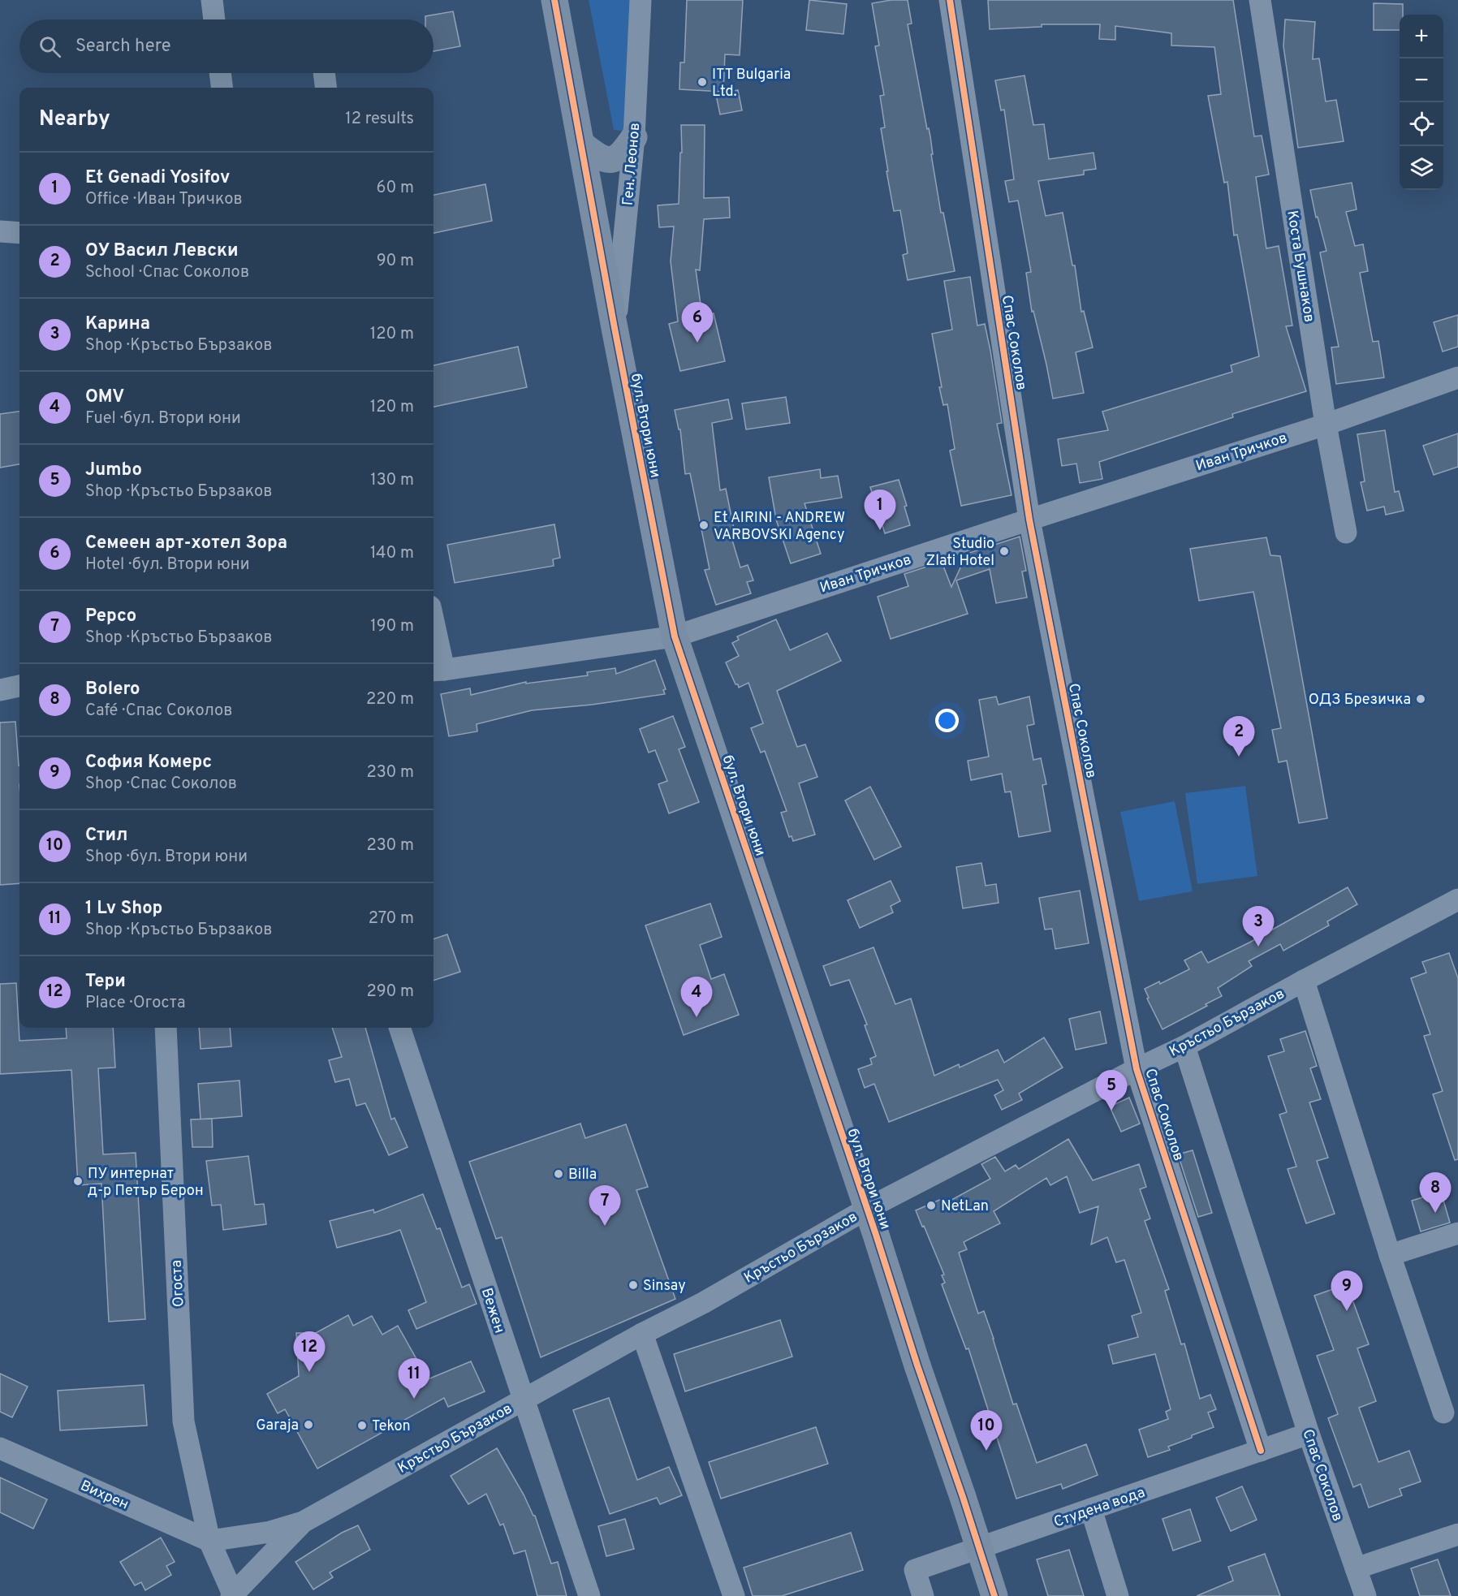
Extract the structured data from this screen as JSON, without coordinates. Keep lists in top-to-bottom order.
{
  "streets": {
    "street": [
      "Ген. Леонов",
      "Коста Бушнаков",
      "Спас Соколов",
      "бул. Втори юни",
      "Иван Тричков",
      "Кръстьо Бързаков",
      "Огоста",
      "Вежен",
      "Вихрен",
      "Студена вода"
    ]
  },
  "crossings": [
    ["Ген. Леонов", "бул. Втори юни"],
    ["Коста Бушнаков", "Иван Тричков"],
    ["Спас Соколов", "Иван Тричков"],
    ["Спас Соколов", "Кръстьо Бързаков"],
    ["Спас Соколов", "Студена вода"],
    ["бул. Втори юни", "Иван Тричков"],
    ["бул. Втори юни", "Кръстьо Бързаков"],
    ["бул. Втори юни", "Студена вода"],
    ["Кръстьо Бързаков", "Огоста"],
    ["Кръстьо Бързаков", "Вежен"],
    ["Кръстьо Бързаков", "Вихрен"],
    ["Огоста", "Вихрен"]
  ],
  "places": [
    "ITT Bulgaria Ltd.",
    "Et AIRINI - ANDREW VARBOVSKI Agency",
    "Studio Zlati Hotel",
    "ОДЗ Брезичка",
    "Billa",
    "ПУ интернат д-р Петър Берон",
    "NetLan",
    "Sinsay",
    "Garaja",
    "Tekon"
  ],
  "page": {
    "map_buttons": ["+", "−"],
    "search": "Search here",
    "heading": ["Nearby", "12 results"],
    "list": [
      {
        "mark": "1",
        "name": "Et Genadi Yosifov",
        "note": "Office · Иван Тричков",
        "value": "60 m"
      },
      {
        "mark": "2",
        "name": "ОУ Васил Левски",
        "note": "School · Спас Соколов",
        "value": "90 m"
      },
      {
        "mark": "3",
        "name": "Карина",
        "note": "Shop · Кръстьо Бързаков",
        "value": "120 m"
      },
      {
        "mark": "4",
        "name": "OMV",
        "note": "Fuel · бул. Втори юни",
        "value": "120 m"
      },
      {
        "mark": "5",
        "name": "Jumbo",
        "note": "Shop · Кръстьо Бързаков",
        "value": "130 m"
      },
      {
        "mark": "6",
        "name": "Семеен арт-хотел Зора",
        "note": "Hotel · бул. Втори юни",
        "value": "140 m"
      },
      {
        "mark": "7",
        "name": "Pepco",
        "note": "Shop · Кръстьо Бързаков",
        "value": "190 m"
      },
      {
        "mark": "8",
        "name": "Bolero",
        "note": "Café · Спас Соколов",
        "value": "220 m"
      },
      {
        "mark": "9",
        "name": "София Комерс",
        "note": "Shop · Спас Соколов",
        "value": "230 m"
      },
      {
        "mark": "10",
        "name": "Стил",
        "note": "Shop · бул. Втори юни",
        "value": "230 m"
      },
      {
        "mark": "11",
        "name": "1 Lv Shop",
        "note": "Shop · Кръстьо Бързаков",
        "value": "270 m"
      },
      {
        "mark": "12",
        "name": "Тери",
        "note": "Place · Огоста",
        "value": "290 m"
      }
    ],
    "pins": [
      "6",
      "1",
      "2",
      "3",
      "4",
      "5",
      "8",
      "7",
      "9",
      "12",
      "11",
      "10"
    ]
  }
}
